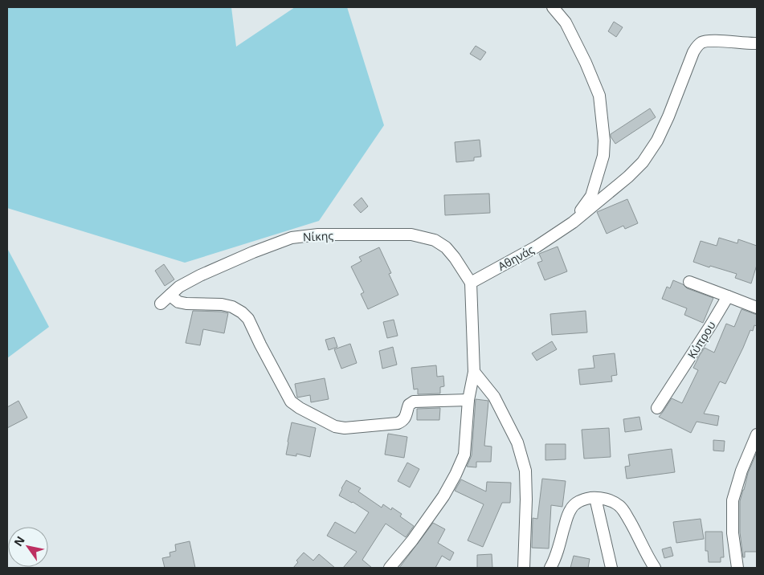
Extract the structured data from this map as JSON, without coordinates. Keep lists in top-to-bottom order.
{
  "streets": {
    "street": ["Νίκης", "Αθηνάς", "Κύπρου"]
  },
  "crossings": [
    ["Νίκης", "Αθηνάς"]
  ],
  "north": "top left"
}
